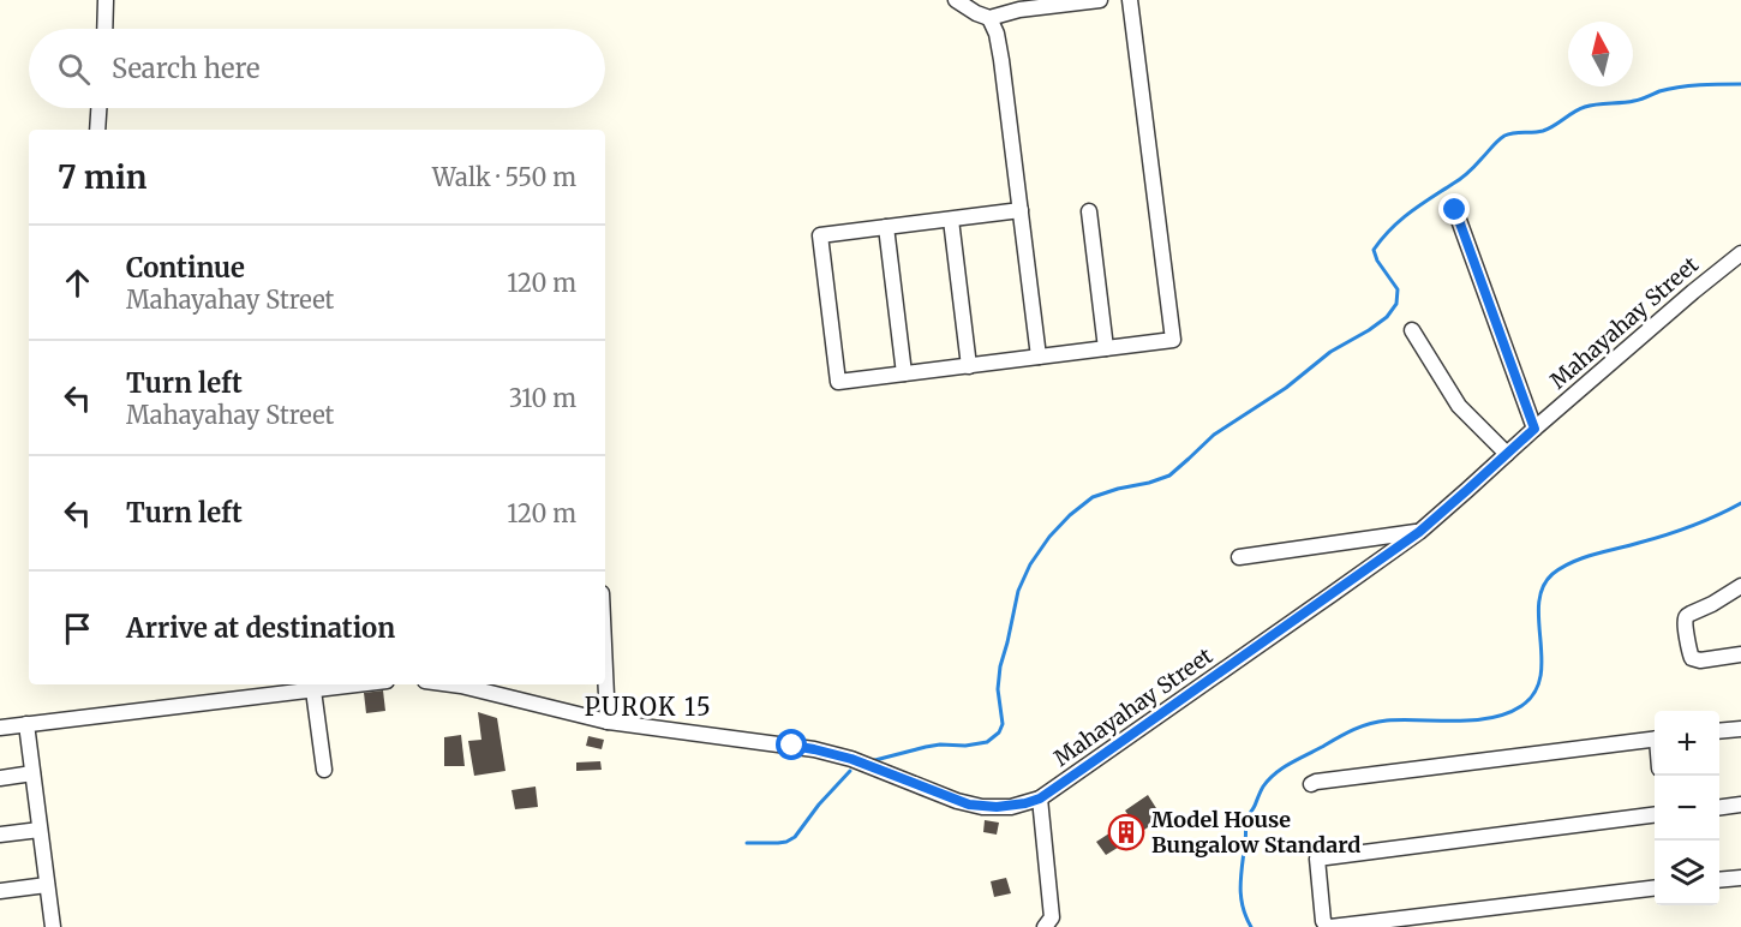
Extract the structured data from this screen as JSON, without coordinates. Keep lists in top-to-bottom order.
{
  "streets": {
    "street": ["Mahayahay Street"]
  },
  "districts": ["PUROK 15"],
  "places": {
    "building": ["Model House Bungalow Standard"]
  },
  "north": "top",
  "page": {
    "search": "Search here",
    "heading": ["7 min", "Walk · 550 m"],
    "list": [
      ["Continue", "Mahayahay Street", "120 m"],
      ["Turn left", "Mahayahay Street", "310 m"],
      ["Turn left", "120 m"],
      "Arrive at destination"
    ],
    "map_buttons": ["+", "−"]
  }
}
